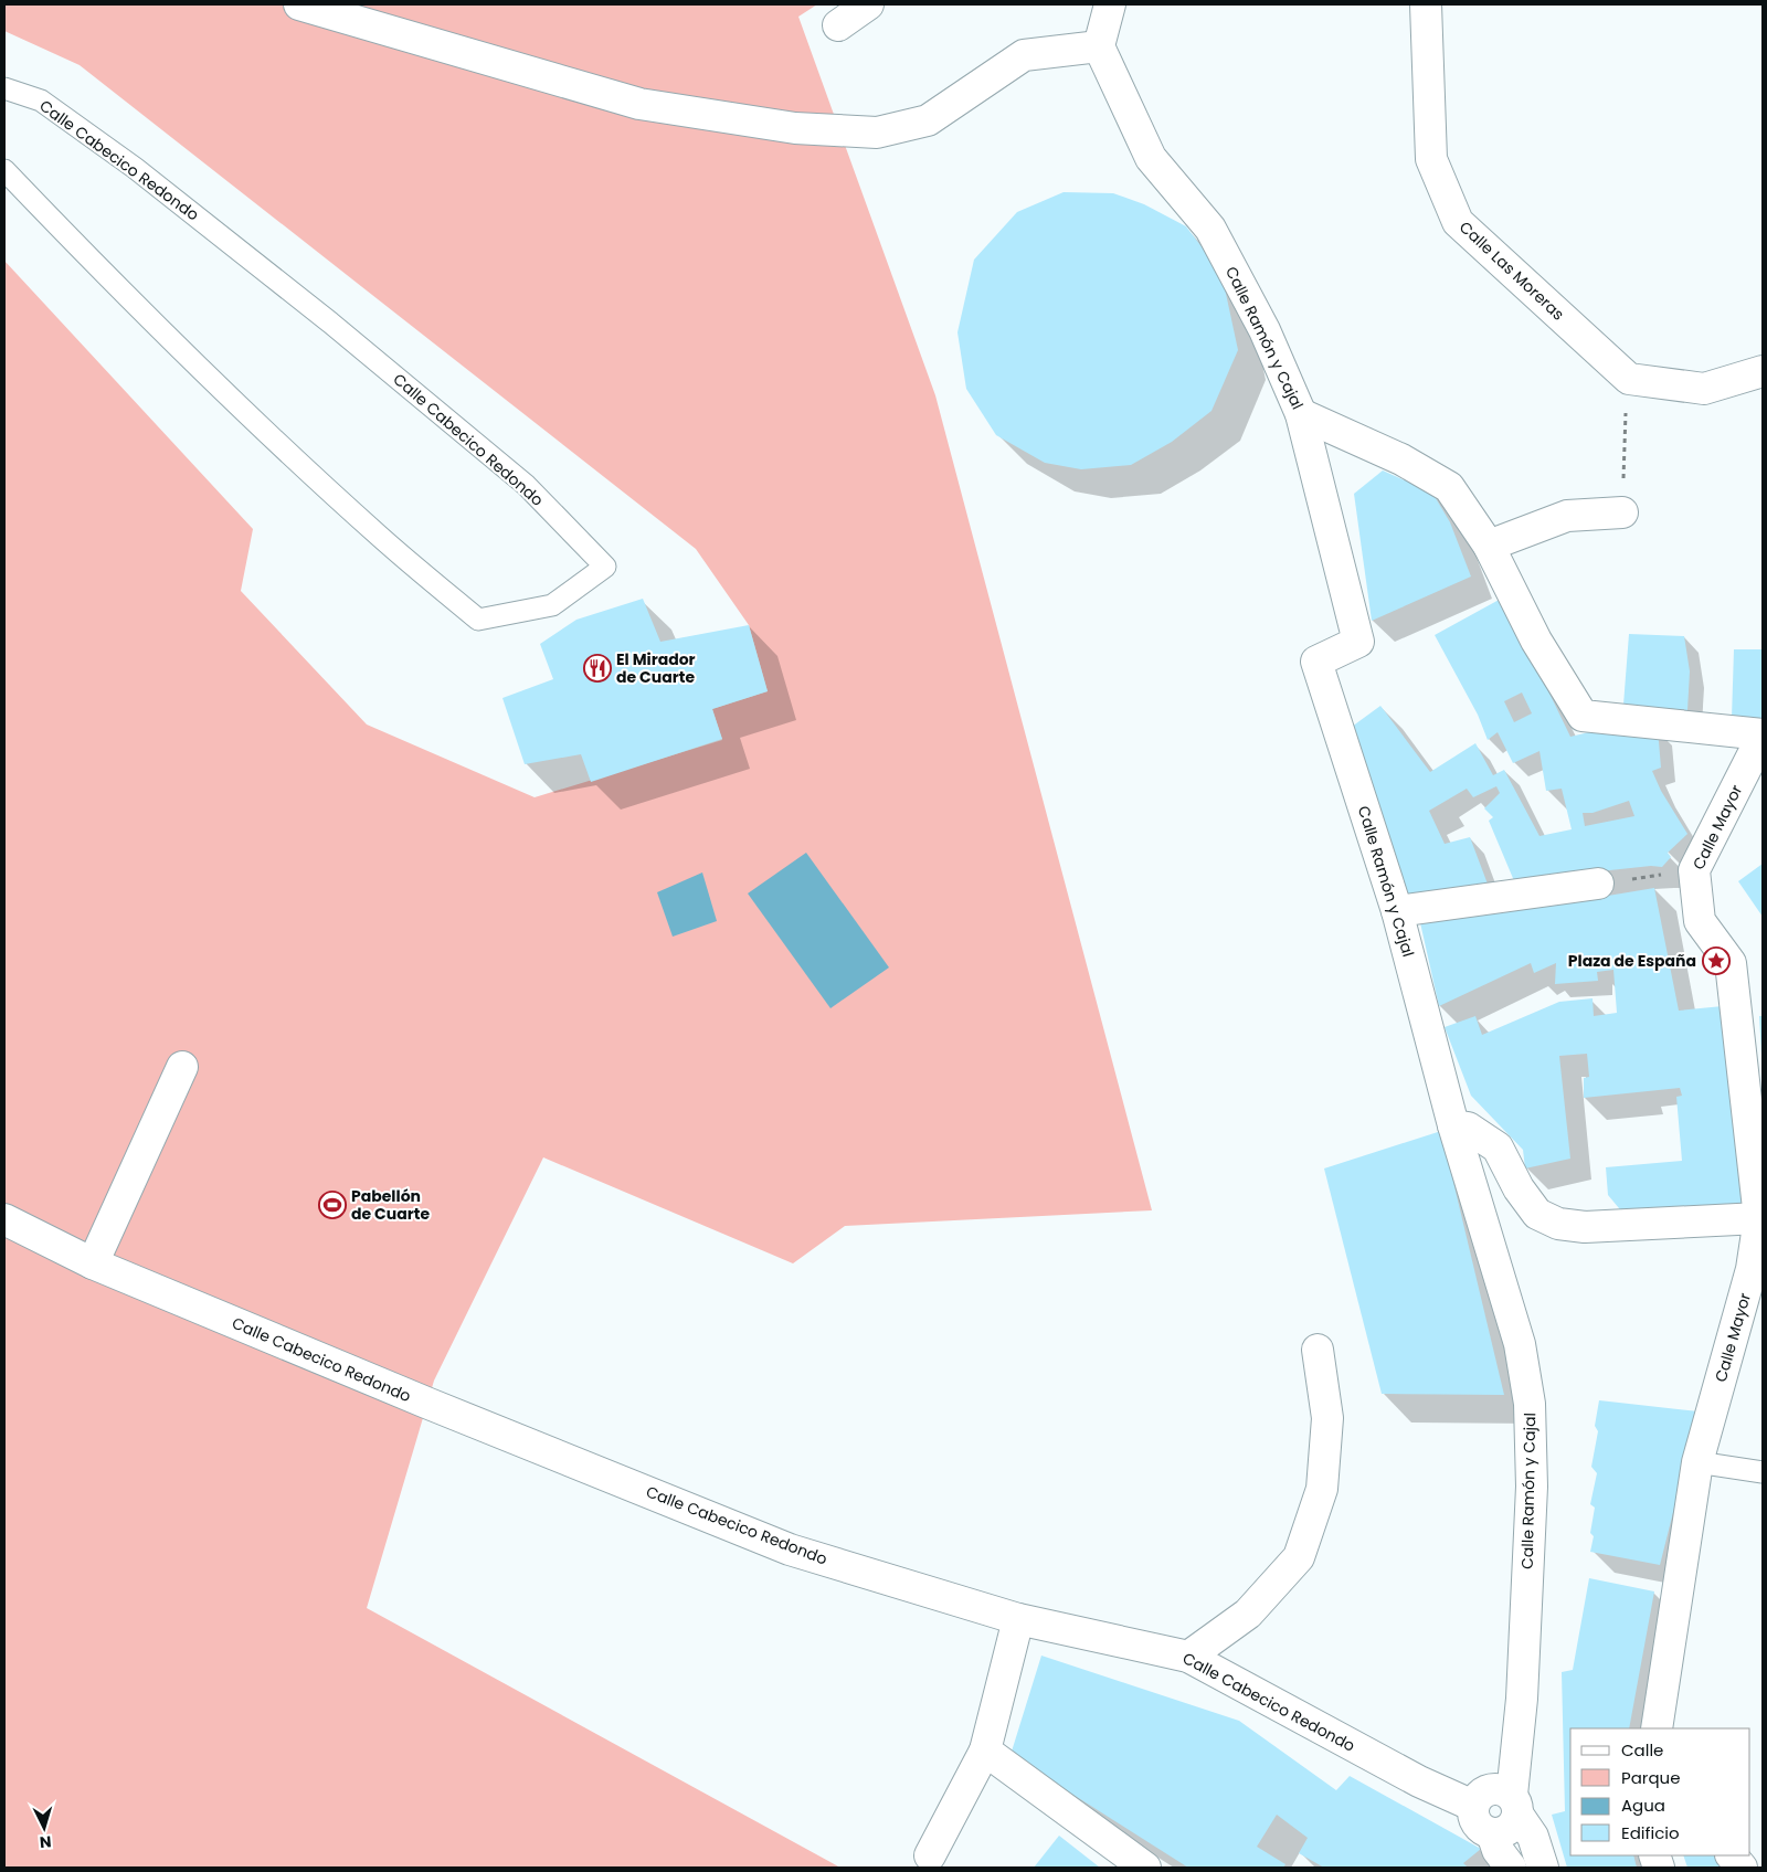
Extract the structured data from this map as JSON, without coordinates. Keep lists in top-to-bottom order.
{
  "streets": {
    "street": [
      "Calle Cabecico Redondo",
      "Calle Las Moreras",
      "Calle Ramón y Cajal",
      "Calle Mayor"
    ]
  },
  "crossings": [
    ["Calle Cabecico Redondo", "Calle Ramón y Cajal"]
  ],
  "places": {
    "restaurant": ["El Mirador de Cuarte"],
    "place": ["Plaza de España"],
    "sports": ["Pabellón de Cuarte"]
  },
  "legend": [
    "Calle",
    "Parque",
    "Agua",
    "Edificio"
  ],
  "north": "bottom"
}
